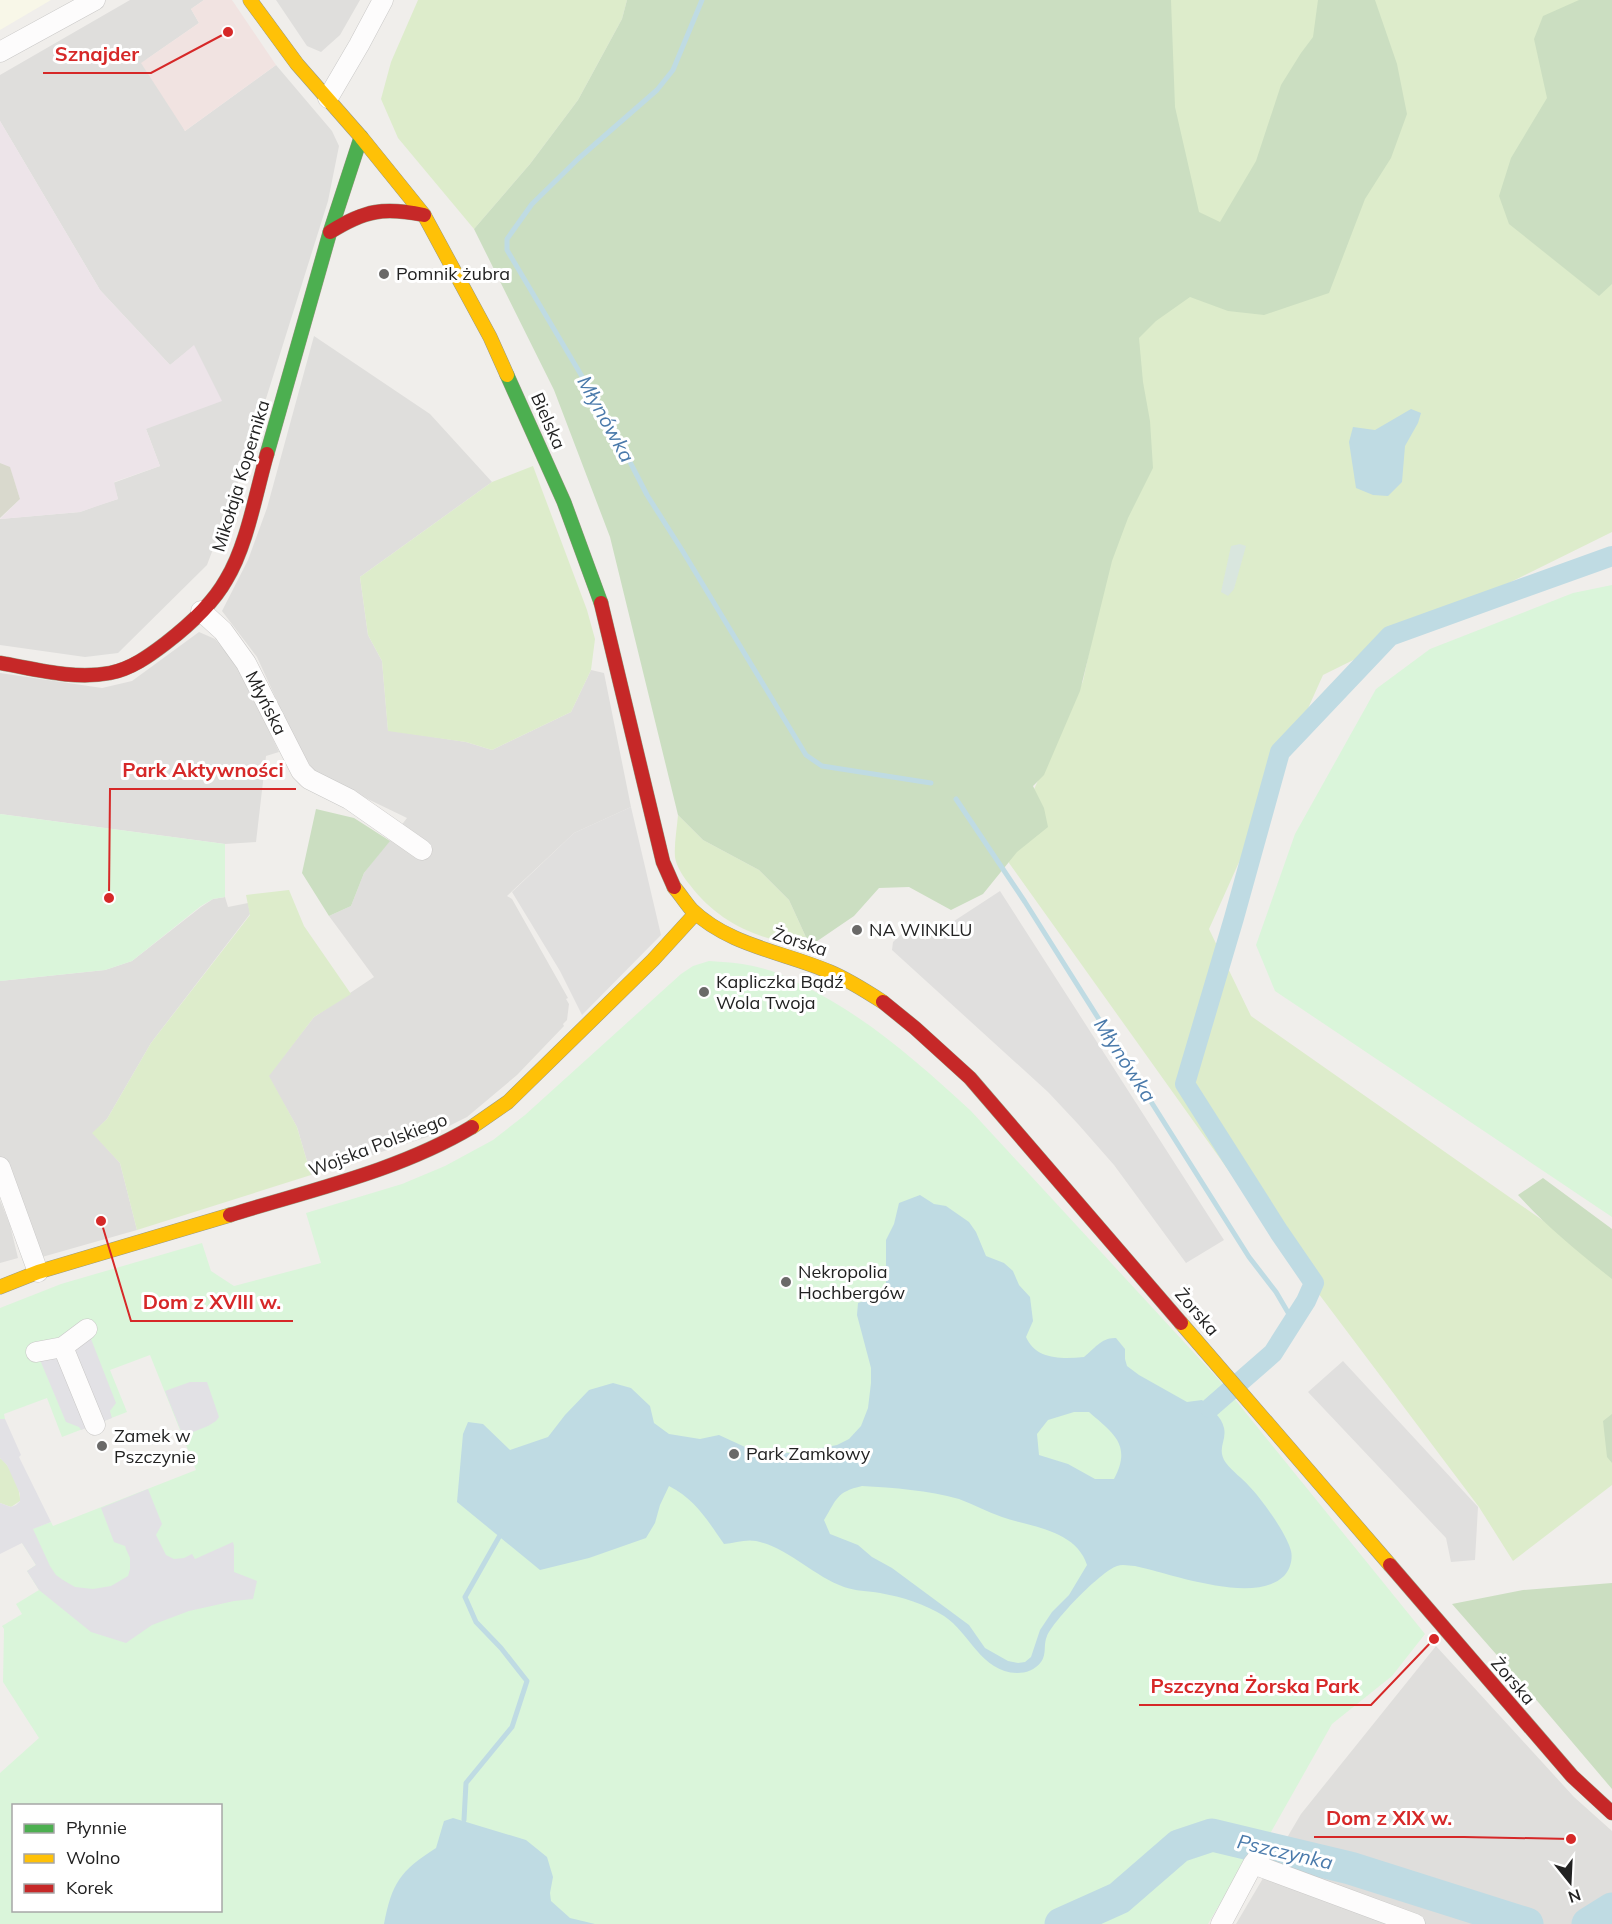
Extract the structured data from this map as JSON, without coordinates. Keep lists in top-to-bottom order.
{
  "streets": {
    "main road": [
      "Bielska",
      "Mikołaja Kopernika",
      "Żorska",
      "Wojska Polskiego"
    ],
    "street": ["Młyńska"]
  },
  "crossings": [
    ["Bielska", "Mikołaja Kopernika"],
    ["Bielska", "Żorska"],
    ["Bielska", "Wojska Polskiego"],
    ["Mikołaja Kopernika", "Młyńska"],
    ["Żorska", "Wojska Polskiego"]
  ],
  "water": ["Młynówka", "Pszczynka"],
  "places": [
    "Sznajder",
    "Pomnik żubra",
    "Park Aktywności",
    "NA WINKLU",
    "Kapliczka Bądź Wola Twoja",
    "Dom z XVIII w.",
    "Nekropolia Hochbergów",
    "Zamek w Pszczynie",
    "Park Zamkowy",
    "Pszczyna Żorska Park",
    "Dom z XIX w."
  ],
  "legend": ["Płynnie", "Wolno", "Korek"],
  "north": "bottom"
}
